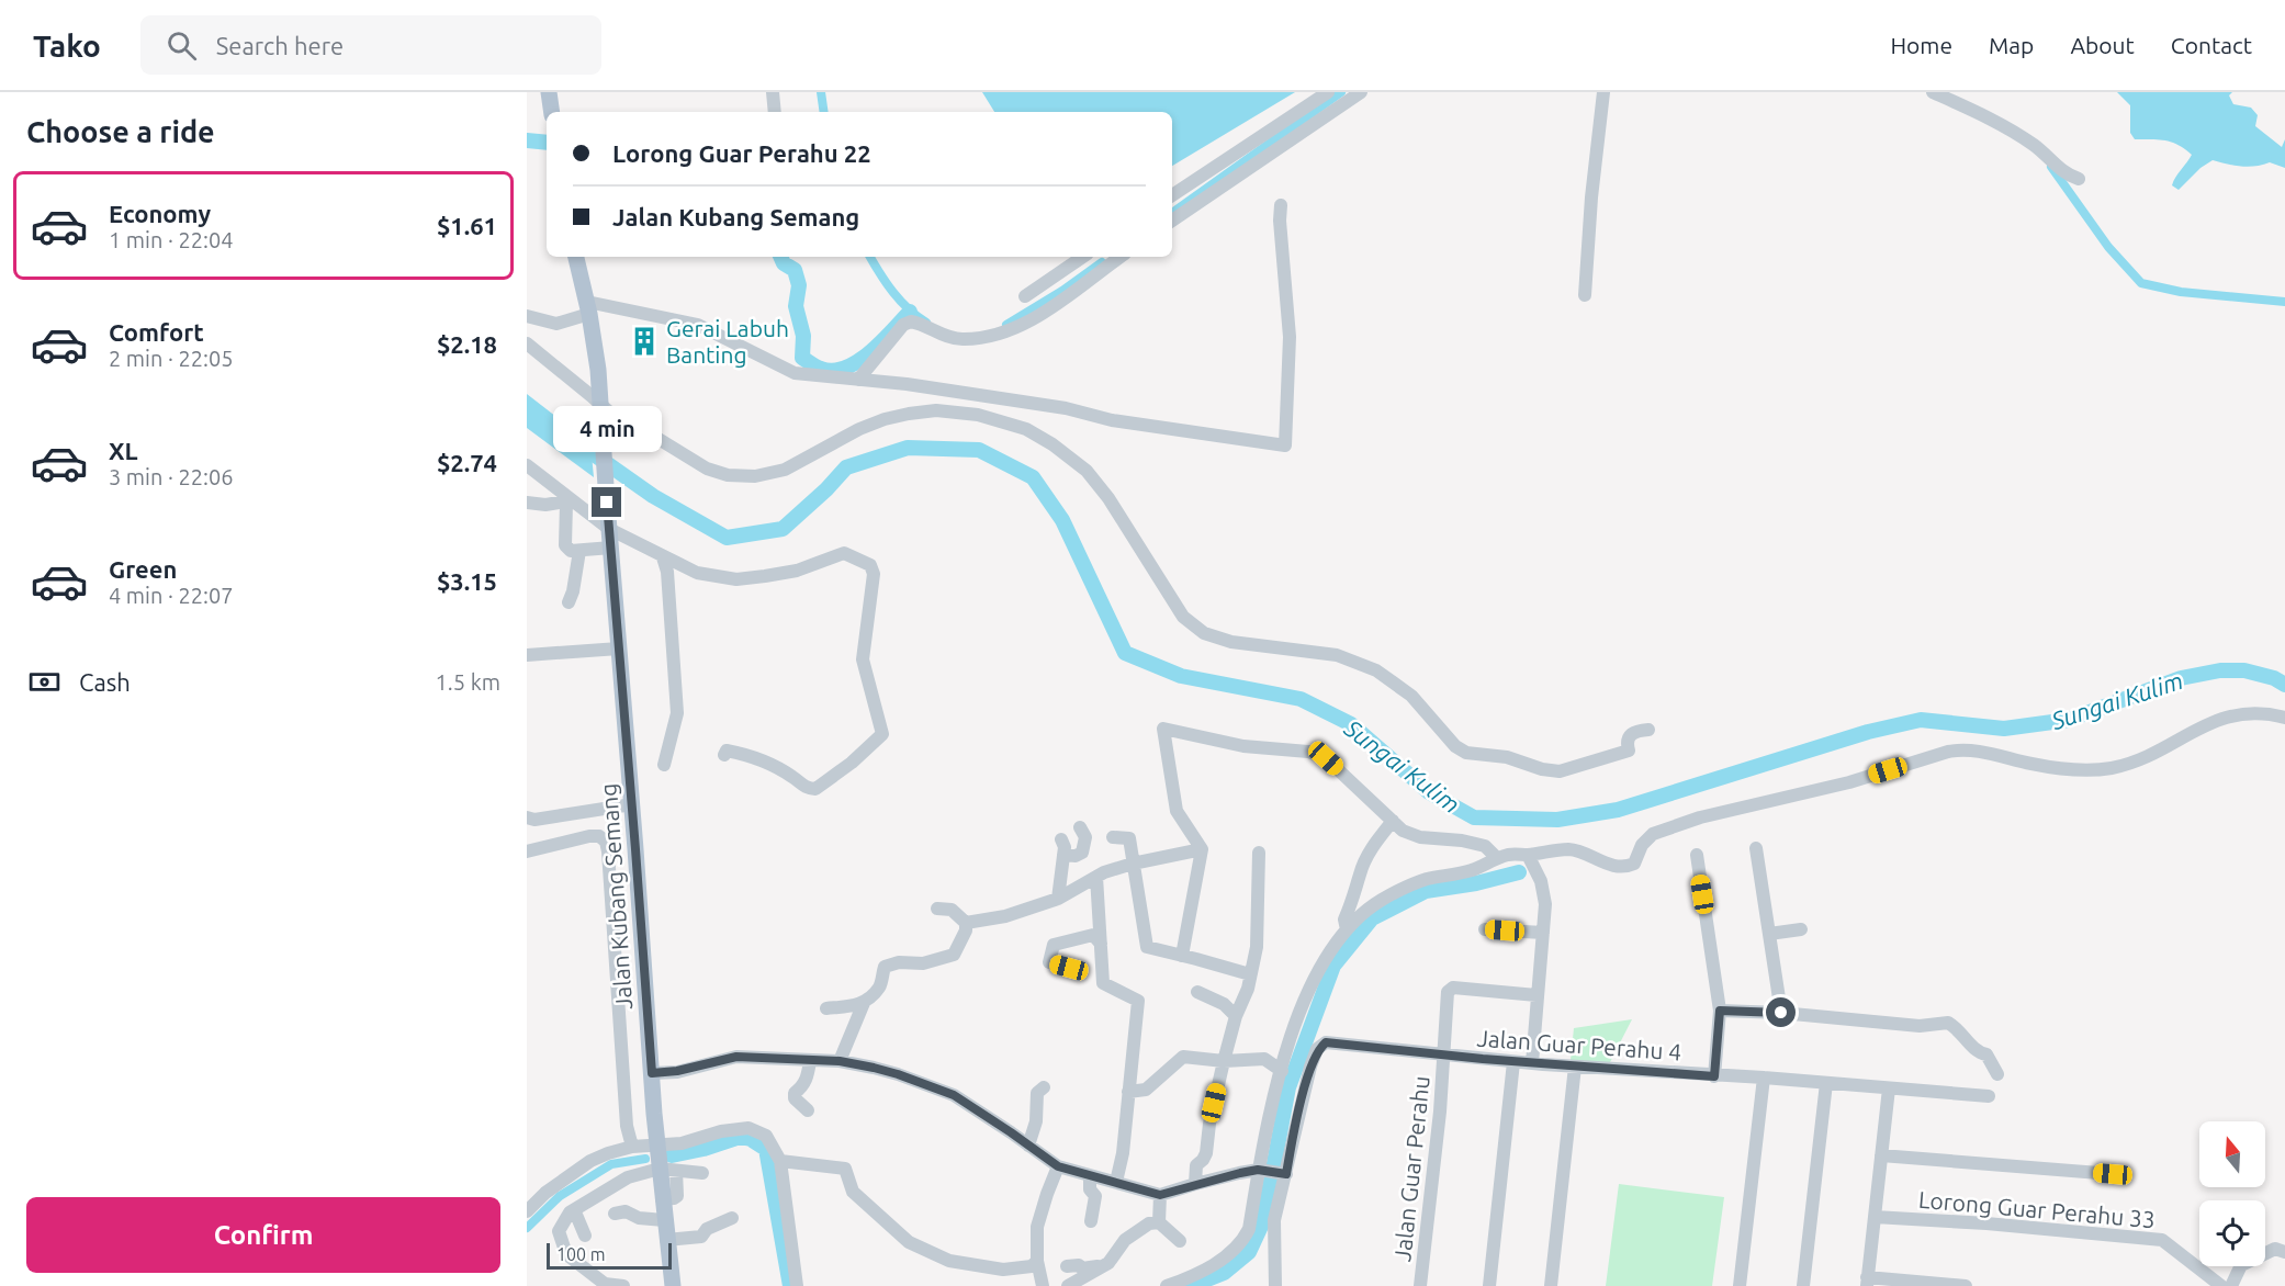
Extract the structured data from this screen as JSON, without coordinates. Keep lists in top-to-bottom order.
{
  "streets": {
    "main road": ["Jalan Kubang Semang"],
    "street": ["Jalan Guar Perahu 4", "Jalan Guar Perahu", "Lorong Guar Perahu 33"]
  },
  "crossings": [
    ["Jalan Guar Perahu 4", "Jalan Guar Perahu"]
  ],
  "water": ["Sungai Kulim"],
  "places": {
    "building": ["Gerai Labuh Banting"]
  },
  "scale_bar": "100 m",
  "north": "top",
  "page": {
    "header": "Tako",
    "search": "Search here",
    "nav": [
      "Home",
      "Map",
      "About",
      "Contact"
    ],
    "heading": "Choose a ride",
    "banner": ["Lorong Guar Perahu 22", "Jalan Kubang Semang"],
    "list": [
      {
        "name": "Economy",
        "note": "1 min · 22:04",
        "value": "$1.61"
      },
      {
        "name": "Comfort",
        "note": "2 min · 22:05",
        "value": "$2.18"
      },
      {
        "name": "XL",
        "note": "3 min · 22:06",
        "value": "$2.74"
      },
      {
        "name": "Green",
        "note": "4 min · 22:07",
        "value": "$3.15"
      }
    ],
    "bubble": "4 min",
    "pay": ["Cash", "1.5 km"],
    "buttons": "Confirm",
    "scale": "100 m"
  }
}
